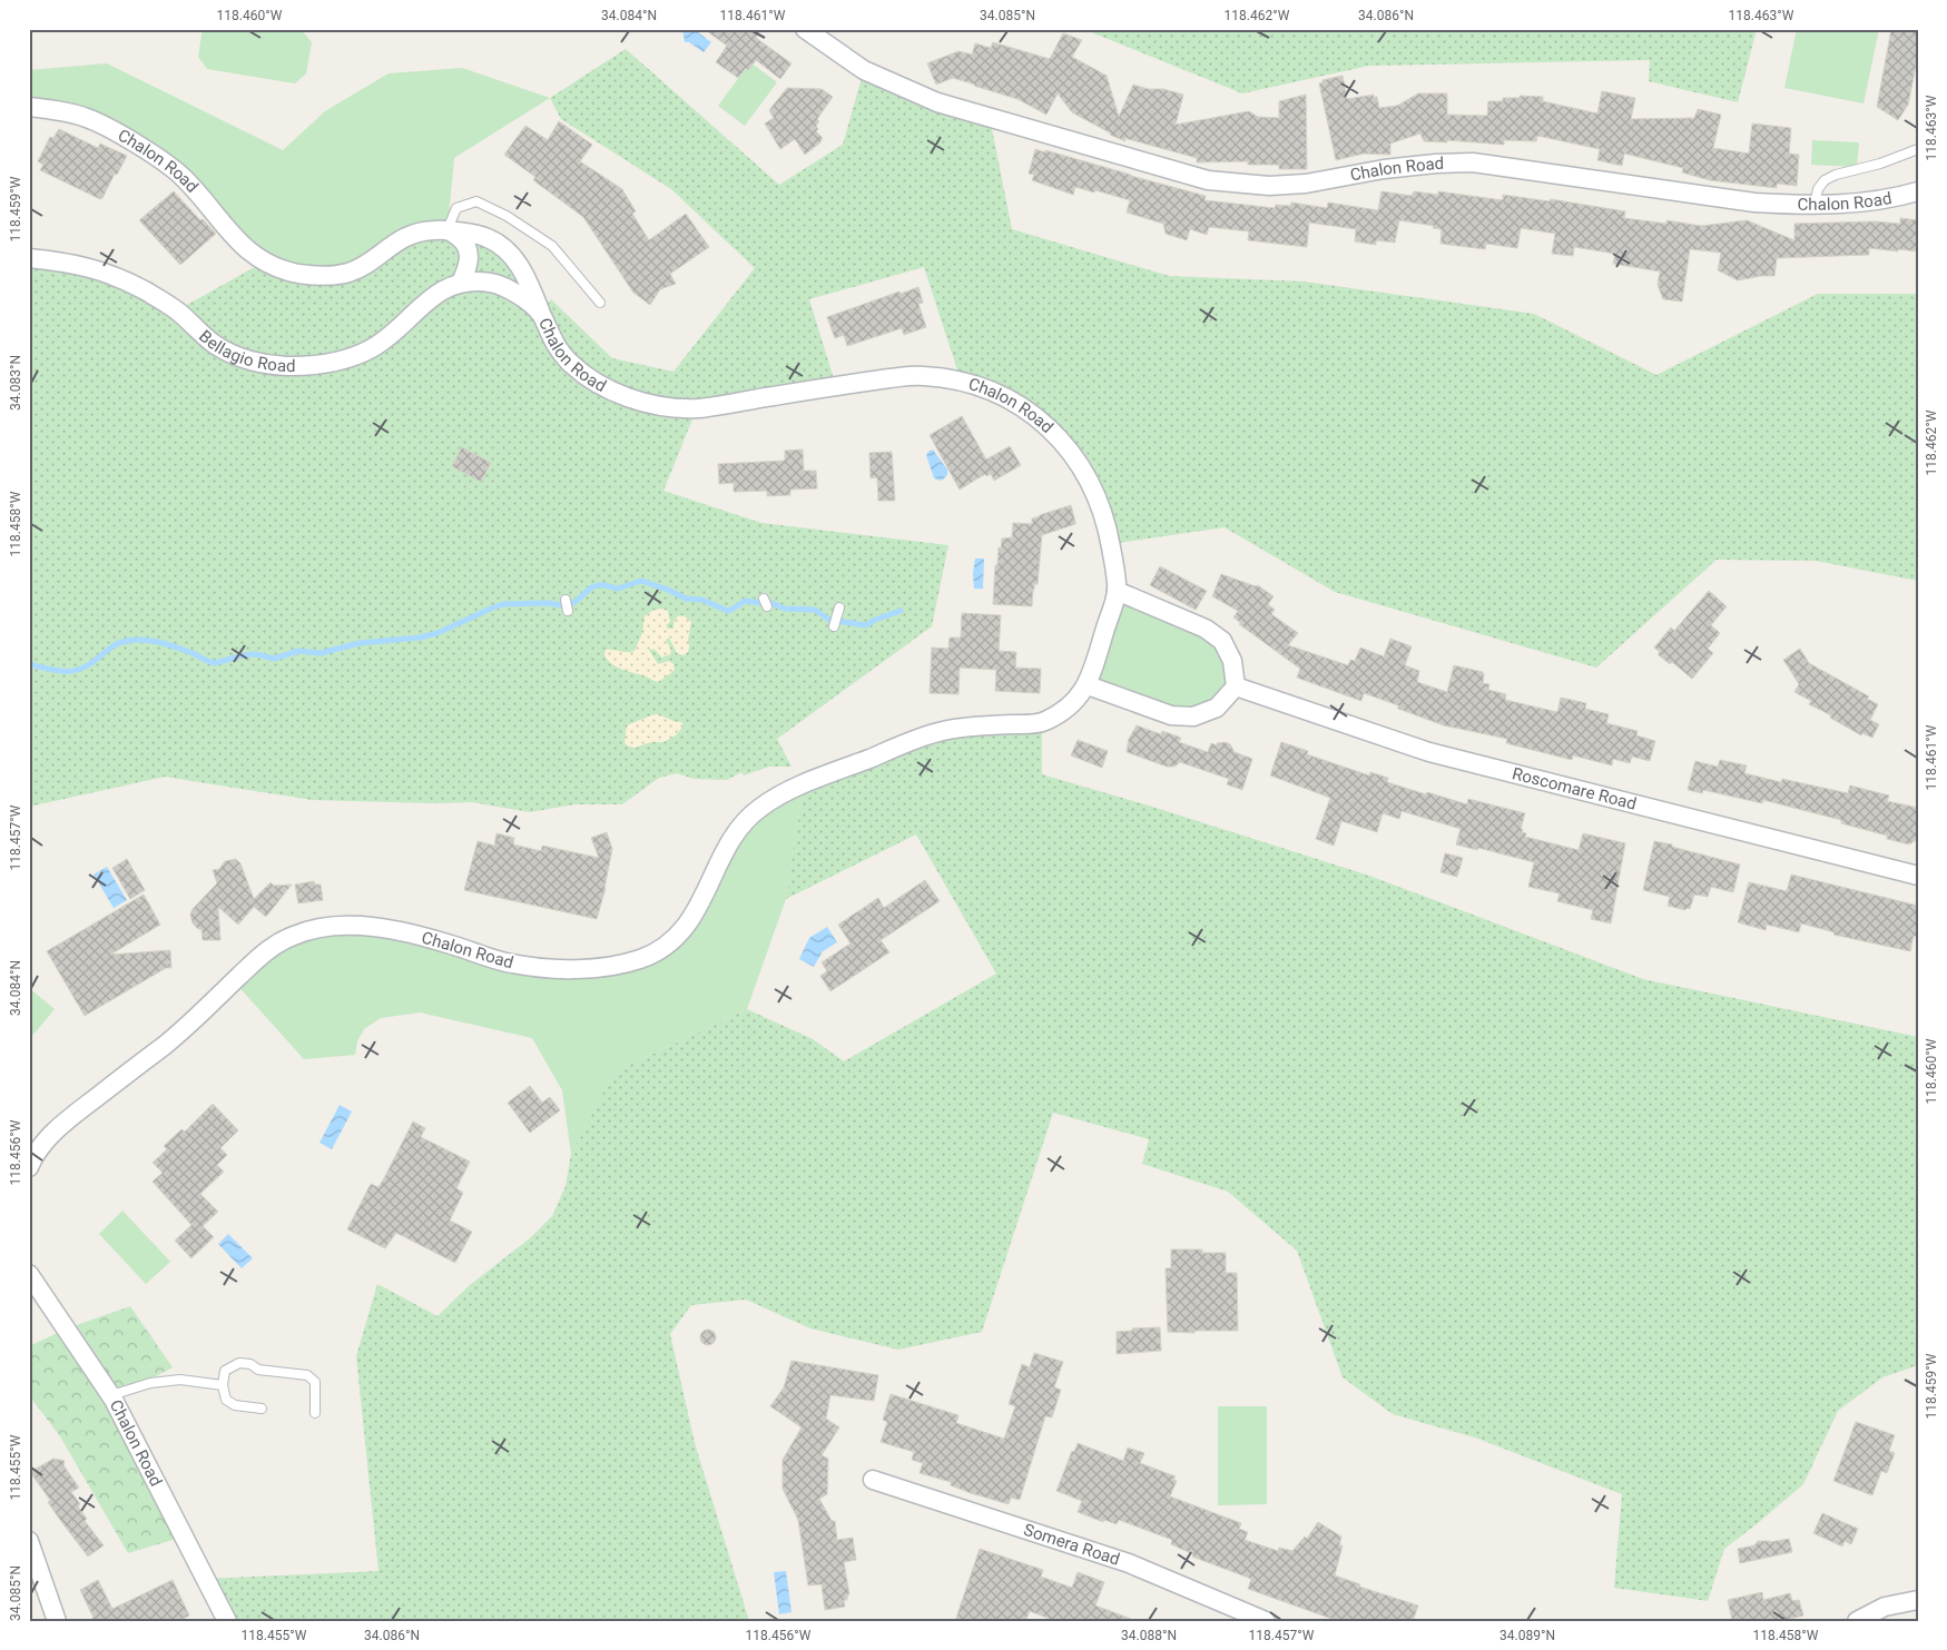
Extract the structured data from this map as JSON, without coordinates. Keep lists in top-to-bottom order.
{
  "streets": {
    "street": [
      "Chalon Road",
      "Bellagio Road",
      "Roscomare Road",
      "Somera Road"
    ]
  },
  "crossings": [
    ["Chalon Road", "Bellagio Road"]
  ],
  "coordinates": [
    "118.460°W",
    "34.084°N",
    "118.461°W",
    "34.085°N",
    "118.462°W",
    "34.086°N",
    "118.463°W",
    "118.459°W",
    "34.083°N",
    "118.458°W",
    "118.457°W",
    "118.456°W",
    "118.455°W",
    "34.088°N",
    "34.089°N"
  ]
}
